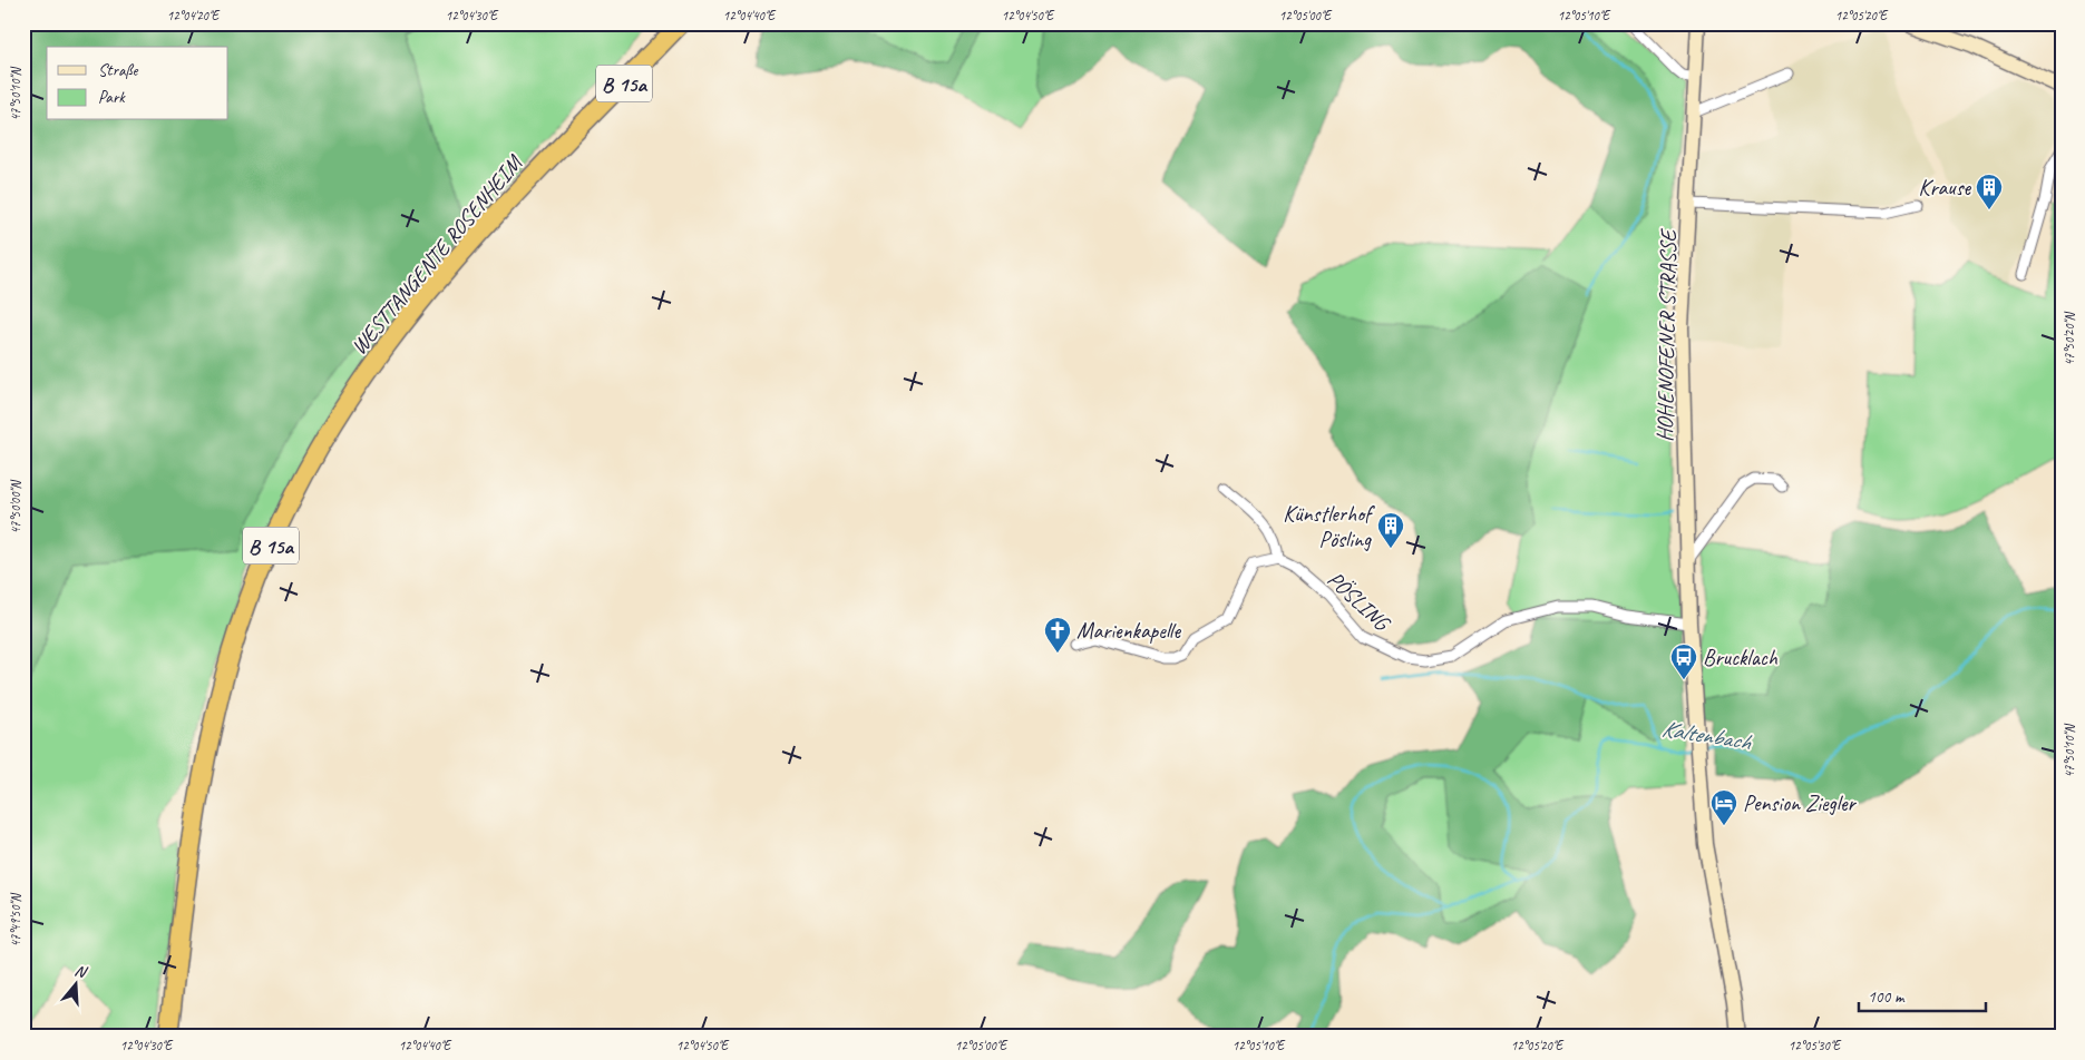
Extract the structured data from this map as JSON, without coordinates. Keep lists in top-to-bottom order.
{
  "streets": {
    "highway": ["B 15a", "WESTTANGENTE ROSENHEIM"],
    "main road": ["HOHENOFENER STRASSE"],
    "street": ["PÖSLING"]
  },
  "crossings": [
    ["HOHENOFENER STRASSE", "PÖSLING"]
  ],
  "water": ["Kaltenbach"],
  "places": {
    "building": ["Krause", "Künstlerhof Pösling"],
    "church": ["Marienkapelle"],
    "bus stop": ["Brucklach"],
    "hotel": ["Pension Ziegler"]
  },
  "legend": ["Straße", "Park"],
  "scale_bar": "100 m",
  "north": "top",
  "coordinates": [
    "12°04'20\"E",
    "12°04'30\"E",
    "12°04'40\"E",
    "12°04'50\"E",
    "12°05'00\"E",
    "12°05'10\"E",
    "12°05'20\"E",
    "47°50'10\"N",
    "47°50'20\"N",
    "47°50'00\"N",
    "47°49'50\"N",
    "12°05'30\"E"
  ]
}
